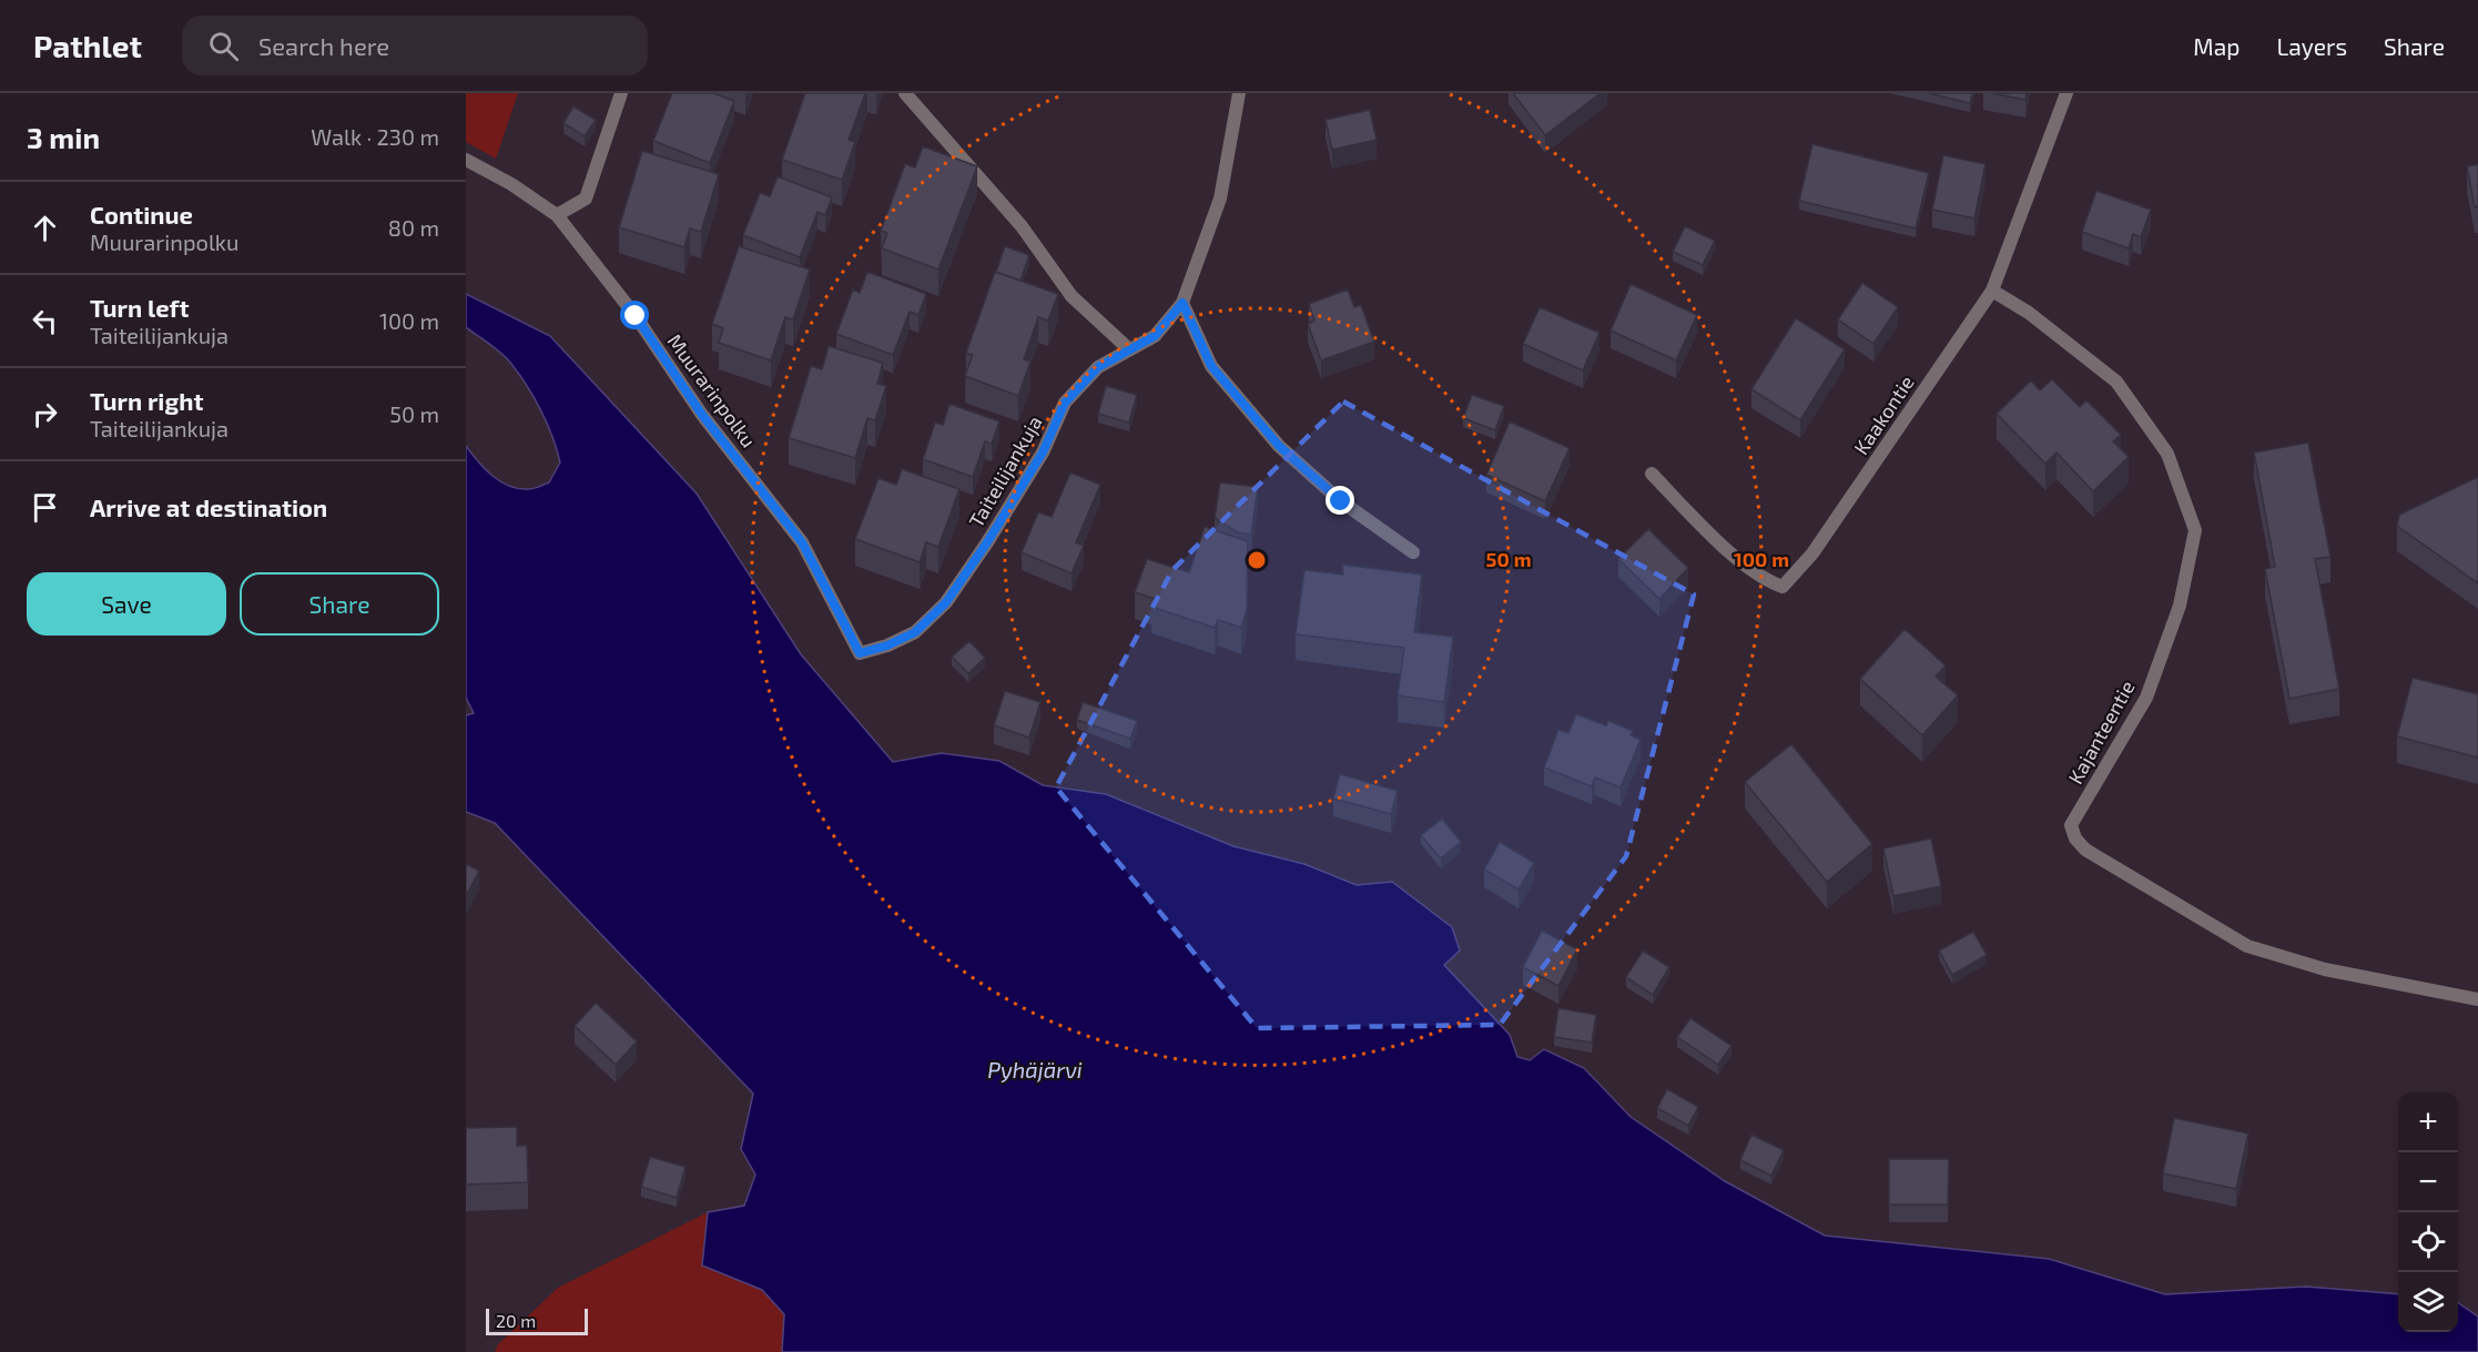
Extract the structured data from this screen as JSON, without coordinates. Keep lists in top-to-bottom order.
{
  "streets": {
    "street": [
      "Muurarinpolku",
      "Kaakontie",
      "Taiteilijankuja",
      "Kajanteentie"
    ]
  },
  "crossings": [
    ["Muurarinpolku", "Taiteilijankuja"],
    ["Kaakontie", "Kajanteentie"]
  ],
  "water": ["Pyhäjärvi"],
  "scale_bar": "20 m",
  "page": {
    "header": "Pathlet",
    "search": "Search here",
    "nav": ["Map", "Layers", "Share"],
    "heading": ["3 min", "Walk · 230 m"],
    "list": [
      ["Continue", "Muurarinpolku", "80 m"],
      ["Turn left", "Taiteilijankuja", "100 m"],
      ["Turn right", "Taiteilijankuja", "50 m"],
      "Arrive at destination"
    ],
    "buttons": ["Save", "Share"],
    "map_buttons": ["+", "−"],
    "scale": "20 m"
  },
  "rings": ["50 m", "100 m"]
}
